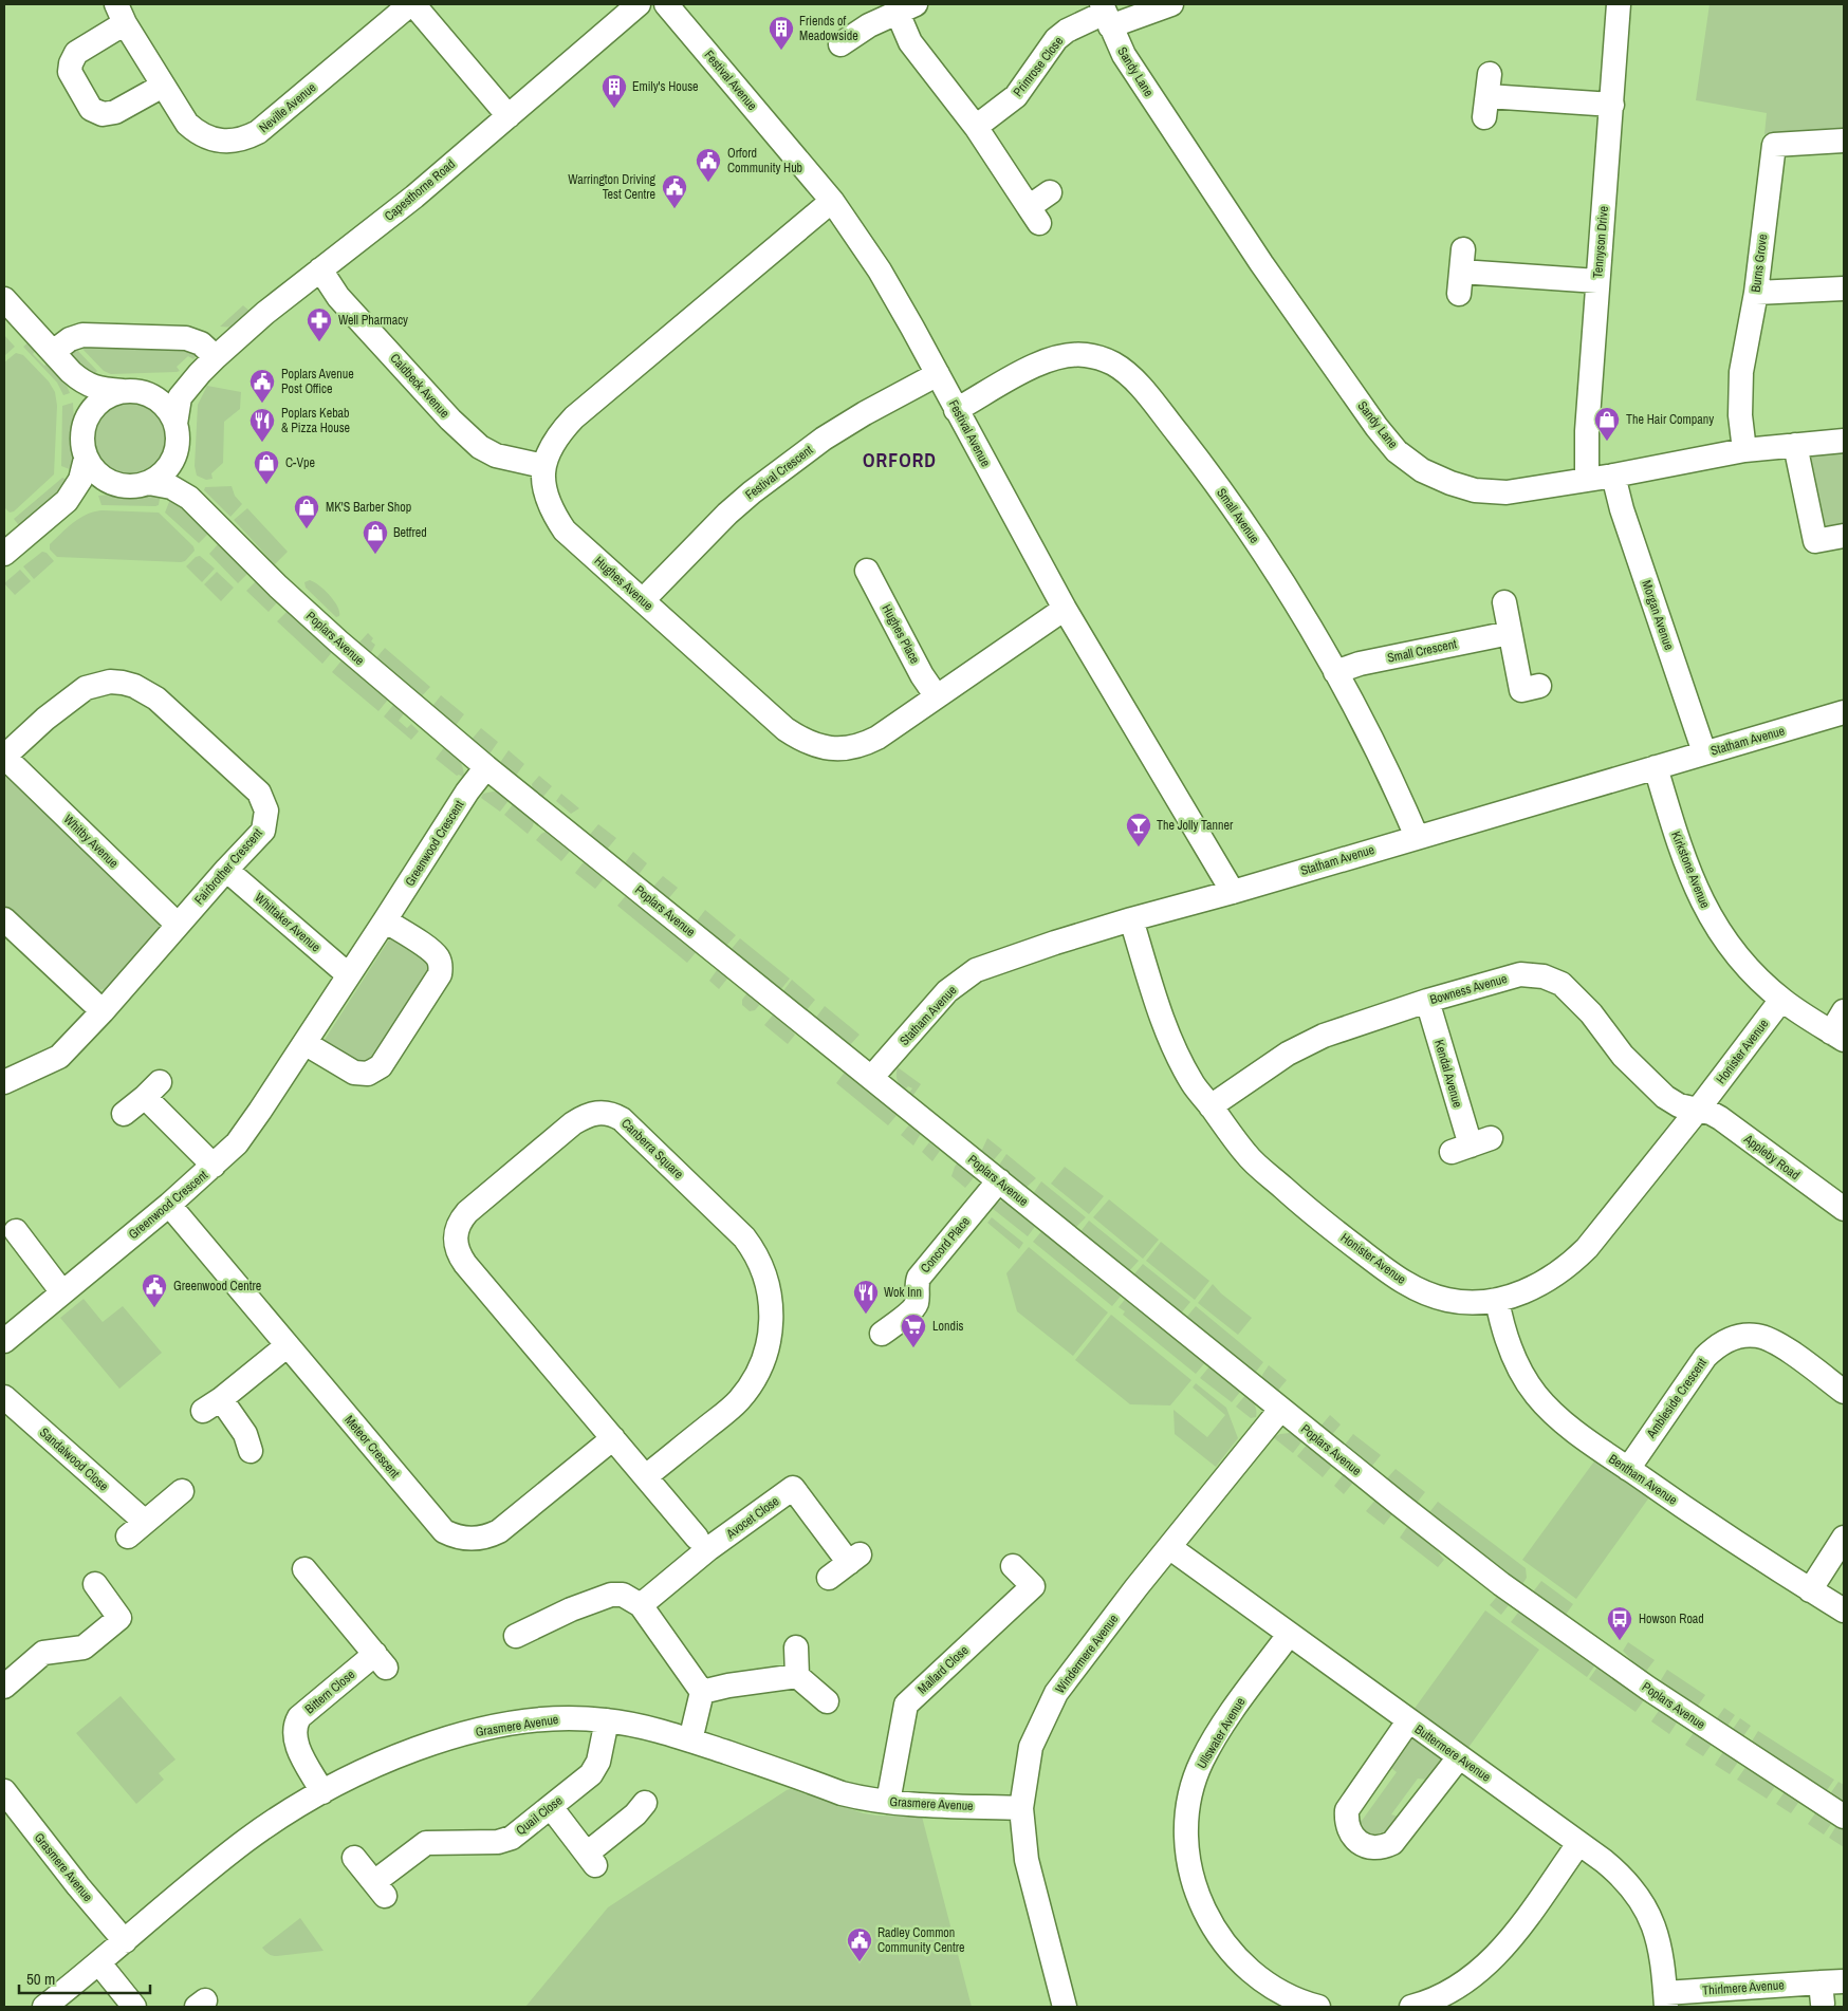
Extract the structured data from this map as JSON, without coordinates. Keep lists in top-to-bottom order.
{
  "streets": {
    "street": [
      "Primrose Close",
      "Sandy Lane",
      "Festival Avenue",
      "Neville Avenue",
      "Capesthorne Road",
      "Tennyson Drive",
      "Burns Grove",
      "Caldbeck Avenue",
      "Festival Crescent",
      "Small Avenue",
      "Hughes Avenue",
      "Morgan Avenue",
      "Hughes Place",
      "Poplars Avenue",
      "Small Crescent",
      "Statham Avenue",
      "Whitby Avenue",
      "Greenwood Crescent",
      "Fairbrother Crescent",
      "Kirkstone Avenue",
      "Whittaker Avenue",
      "Bowness Avenue",
      "Honister Avenue",
      "Kendal Avenue",
      "Canberra Square",
      "Appleby Road",
      "Concord Place",
      "Ambleside Crescent",
      "Meteor Crescent",
      "Sandalwood Close",
      "Bentham Avenue",
      "Avocet Close",
      "Windermere Avenue",
      "Mallard Close",
      "Bittern Close",
      "Grasmere Avenue",
      "Ullswater Avenue",
      "Buttermere Avenue",
      "Quail Close",
      "Thirlmere Avenue"
    ]
  },
  "crossings": [
    ["Primrose Close", "Sandy Lane"],
    ["Sandy Lane", "Tennyson Drive"],
    ["Sandy Lane", "Burns Grove"],
    ["Sandy Lane", "Morgan Avenue"],
    ["Festival Avenue", "Festival Crescent"],
    ["Festival Avenue", "Small Avenue"],
    ["Festival Avenue", "Hughes Avenue"],
    ["Festival Avenue", "Statham Avenue"],
    ["Capesthorne Road", "Caldbeck Avenue"],
    ["Capesthorne Road", "Poplars Avenue"],
    ["Caldbeck Avenue", "Hughes Avenue"],
    ["Festival Crescent", "Hughes Avenue"],
    ["Small Avenue", "Small Crescent"],
    ["Small Avenue", "Statham Avenue"],
    ["Hughes Avenue", "Hughes Place"],
    ["Morgan Avenue", "Statham Avenue"],
    ["Poplars Avenue", "Statham Avenue"],
    ["Poplars Avenue", "Greenwood Crescent"],
    ["Poplars Avenue", "Concord Place"],
    ["Poplars Avenue", "Windermere Avenue"],
    ["Statham Avenue", "Kirkstone Avenue"],
    ["Statham Avenue", "Honister Avenue"],
    ["Whitby Avenue", "Fairbrother Crescent"],
    ["Greenwood Crescent", "Whittaker Avenue"],
    ["Greenwood Crescent", "Meteor Crescent"],
    ["Fairbrother Crescent", "Whittaker Avenue"],
    ["Kirkstone Avenue", "Honister Avenue"],
    ["Bowness Avenue", "Honister Avenue"],
    ["Bowness Avenue", "Kendal Avenue"],
    ["Bowness Avenue", "Appleby Road"],
    ["Honister Avenue", "Appleby Road"],
    ["Honister Avenue", "Bentham Avenue"],
    ["Canberra Square", "Meteor Crescent"],
    ["Ambleside Crescent", "Bentham Avenue"],
    ["Windermere Avenue", "Grasmere Avenue"],
    ["Windermere Avenue", "Buttermere Avenue"],
    ["Mallard Close", "Grasmere Avenue"],
    ["Bittern Close", "Grasmere Avenue"],
    ["Grasmere Avenue", "Quail Close"],
    ["Ullswater Avenue", "Buttermere Avenue"],
    ["Buttermere Avenue", "Thirlmere Avenue"]
  ],
  "districts": ["ORFORD"],
  "places": {
    "building": ["Friends of Meadowside", "Emily's House"],
    "public building": [
      "Orford Community Hub",
      "Warrington Driving Test Centre",
      "Poplars Avenue Post Office",
      "Greenwood Centre",
      "Radley Common Community Centre"
    ],
    "pharmacy": ["Well Pharmacy"],
    "shop": [
      "The Hair Company",
      "C-Vpe",
      "MK'S Barber Shop",
      "Betfred"
    ],
    "restaurant": ["Poplars Kebab & Pizza House", "Wok Inn"],
    "bar": ["The Jolly Tanner"],
    "supermarket": ["Londis"],
    "bus stop": ["Howson Road"]
  },
  "scale_bar": "50 m"
}
